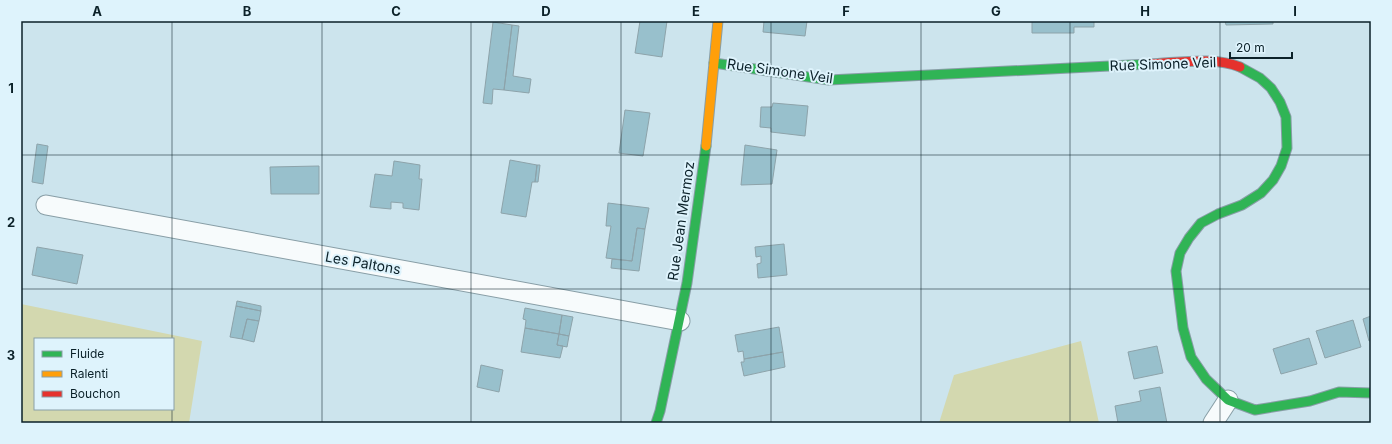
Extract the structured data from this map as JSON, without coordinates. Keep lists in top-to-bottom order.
{
  "streets": {
    "street": ["Rue Simone Veil", "Rue Jean Mermoz", "Les Paltons"]
  },
  "crossings": [
    ["Rue Simone Veil", "Rue Jean Mermoz"],
    ["Rue Jean Mermoz", "Les Paltons"]
  ],
  "legend": ["Fluide", "Ralenti", "Bouchon"],
  "scale_bar": "20 m",
  "grid": {
    "columns": [
      "A",
      "B",
      "C",
      "D",
      "E",
      "F",
      "G",
      "H",
      "I"
    ],
    "rows": ["1", "2", "3"]
  }
}
